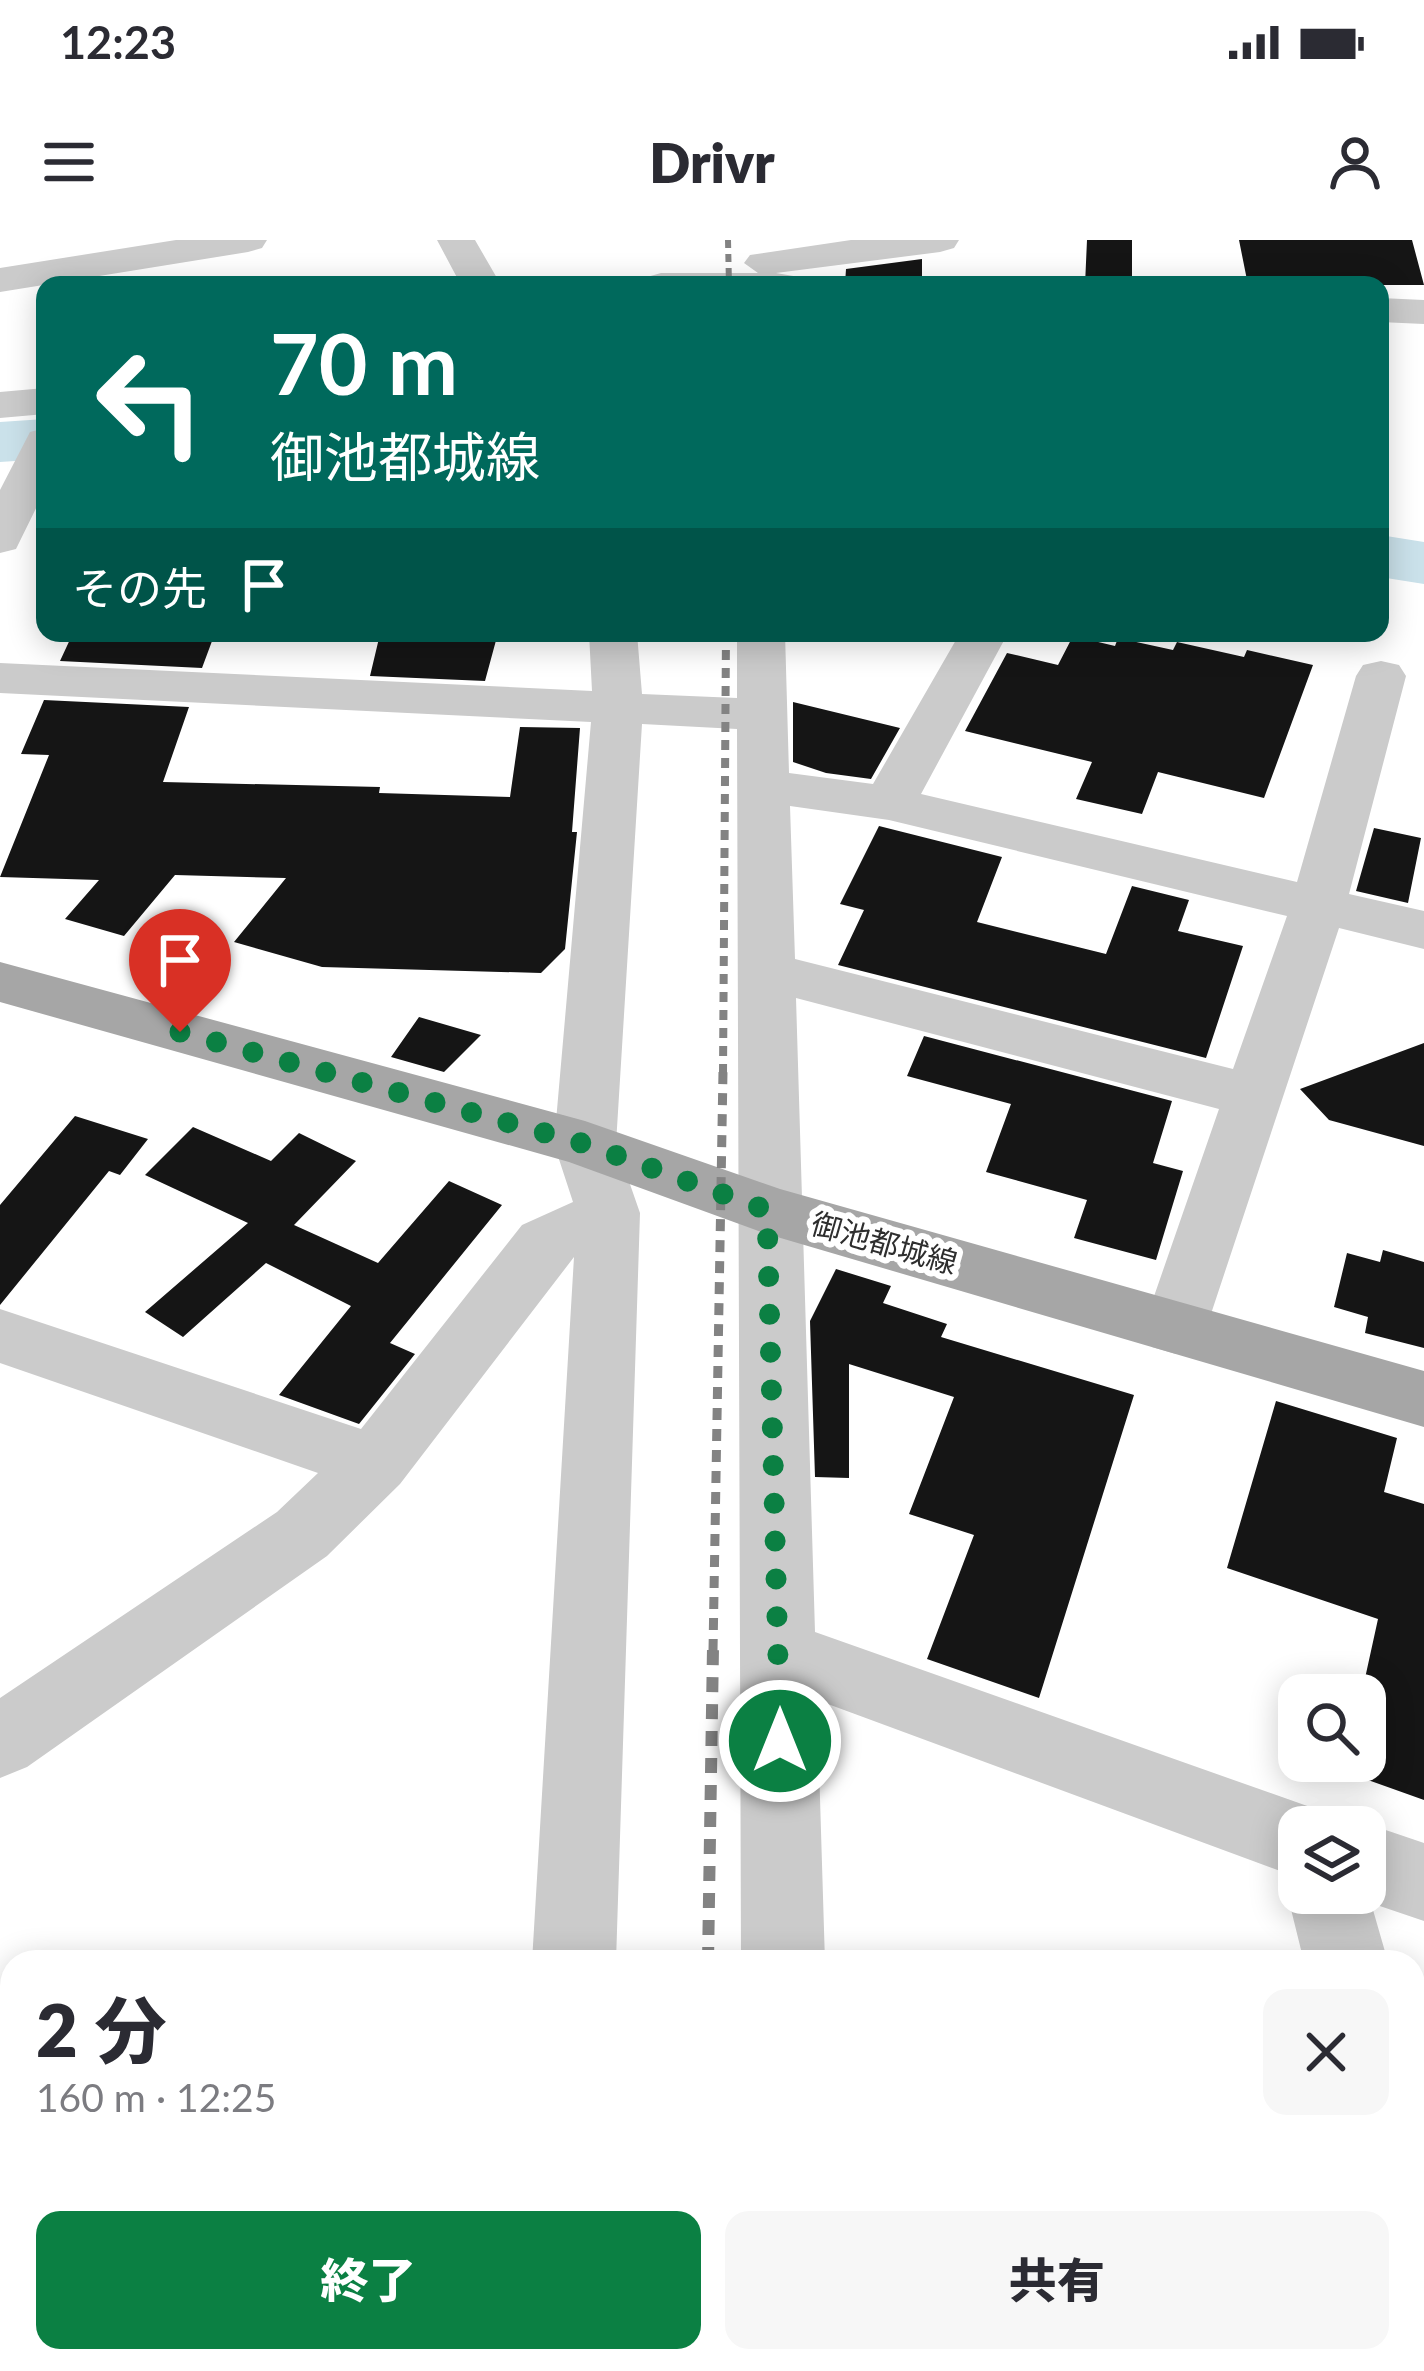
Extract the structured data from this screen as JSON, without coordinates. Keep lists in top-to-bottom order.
{
  "streets": {
    "main road": ["御池都城線"]
  },
  "page": {
    "status": "12:23",
    "header": "Drivr",
    "turn": ["70 m", "御池都城線"],
    "then": "その先",
    "heading": ["2 分", "160 m · 12:25"],
    "buttons": ["終了", "共有"]
  }
}
